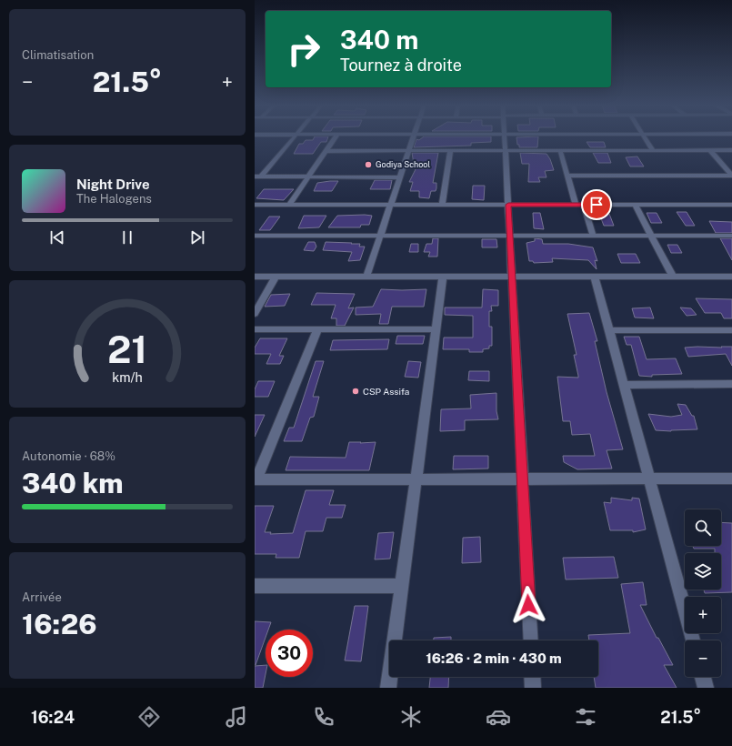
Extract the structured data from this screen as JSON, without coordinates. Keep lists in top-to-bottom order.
{
  "places": ["Godiya School", "CSP Assifa"],
  "page": {
    "tile": [
      "Climatisation",
      ["Autonomie · 68%", "340 km"],
      ["Arrivée", "16:26"]
    ],
    "turn": ["340 m", "Tournez à droite"],
    "heat": ["−", "21.5°", "+"],
    "song": ["Night Drive", "The Halogens"],
    "map_buttons": ["+", "−"],
    "limit": "30",
    "trip": "16:26 · 2 min · 430 m",
    "tabs": ["16:24", "21.5°"],
    "gauge": ["21", "km/h"]
  }
}
